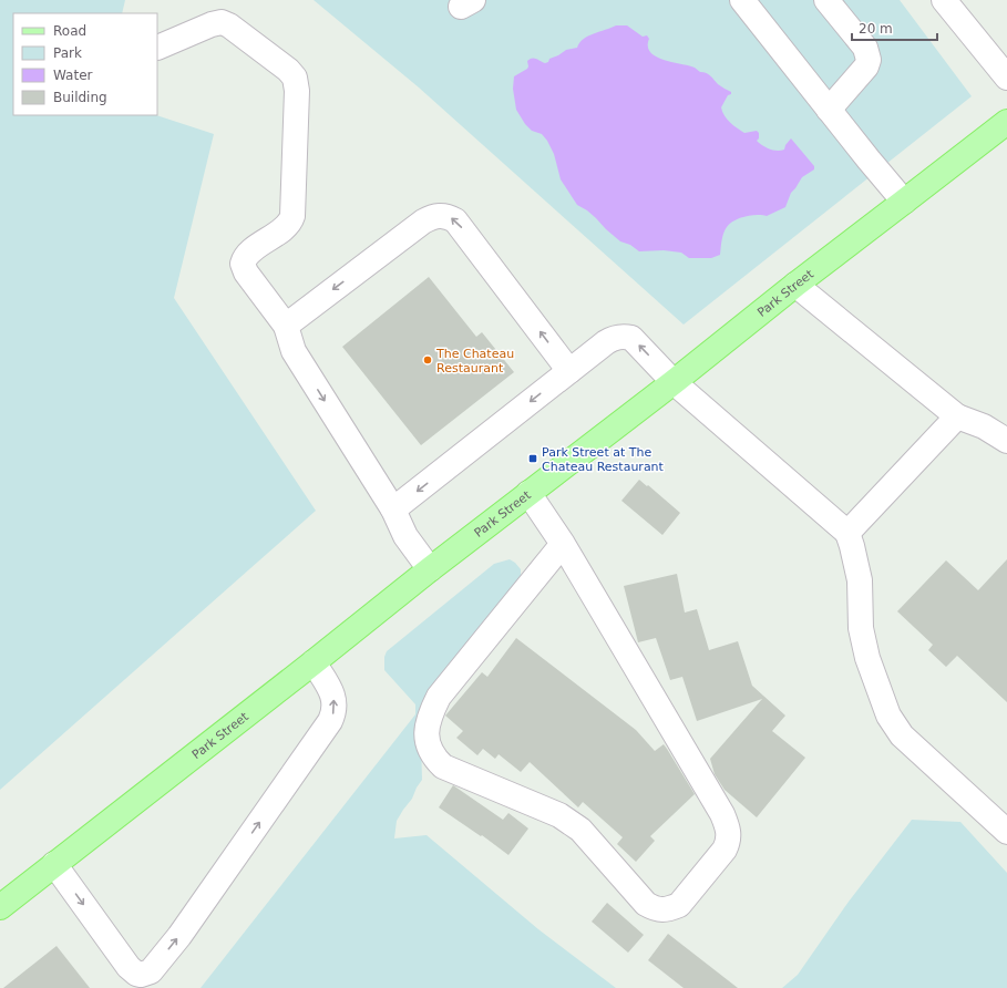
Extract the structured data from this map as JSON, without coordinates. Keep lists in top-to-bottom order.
{
  "streets": {
    "main road": ["Park Street"]
  },
  "places": {
    "other": ["The Chateau Restaurant"],
    "transit": ["Park Street at The Chateau Restaurant"]
  },
  "legend": [
    "Road",
    "Park",
    "Water",
    "Building"
  ],
  "scale_bar": "20 m"
}
